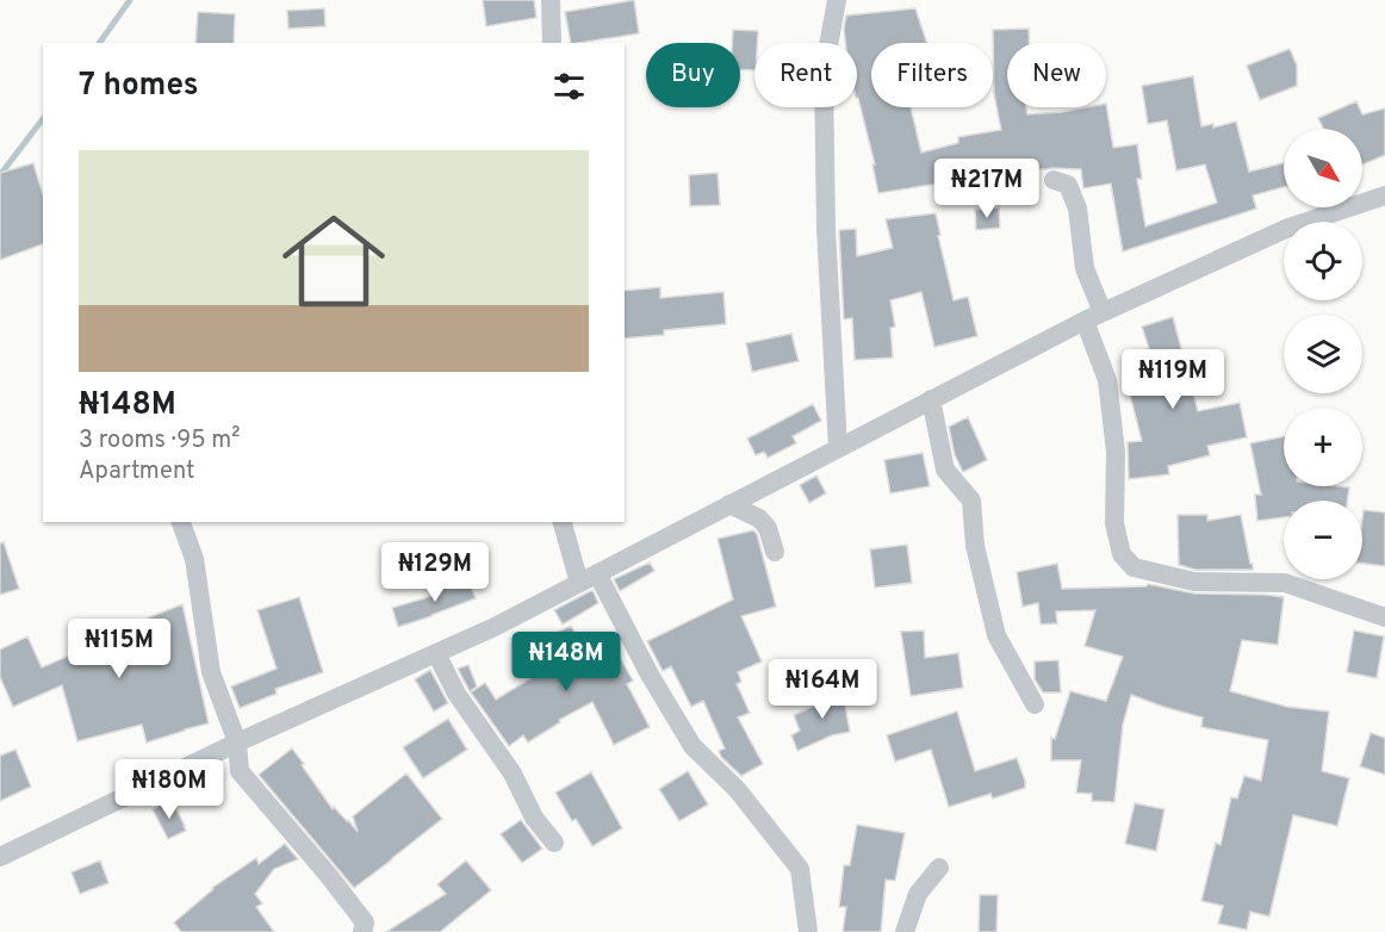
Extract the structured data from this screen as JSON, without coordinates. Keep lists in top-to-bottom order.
{
  "north": "bottom right",
  "page": {
    "chip": [
      "Buy",
      "Rent",
      "Filters",
      "New"
    ],
    "heading": "7 homes",
    "map_buttons": ["+", "−"],
    "list": [
      {
        "name": "₦148M",
        "note": "3 rooms · 95 m² · Apartment"
      }
    ],
    "price": [
      "₦217M",
      "₦119M",
      "₦129M",
      "₦115M",
      "₦148M",
      "₦164M",
      "₦180M"
    ]
  }
}
